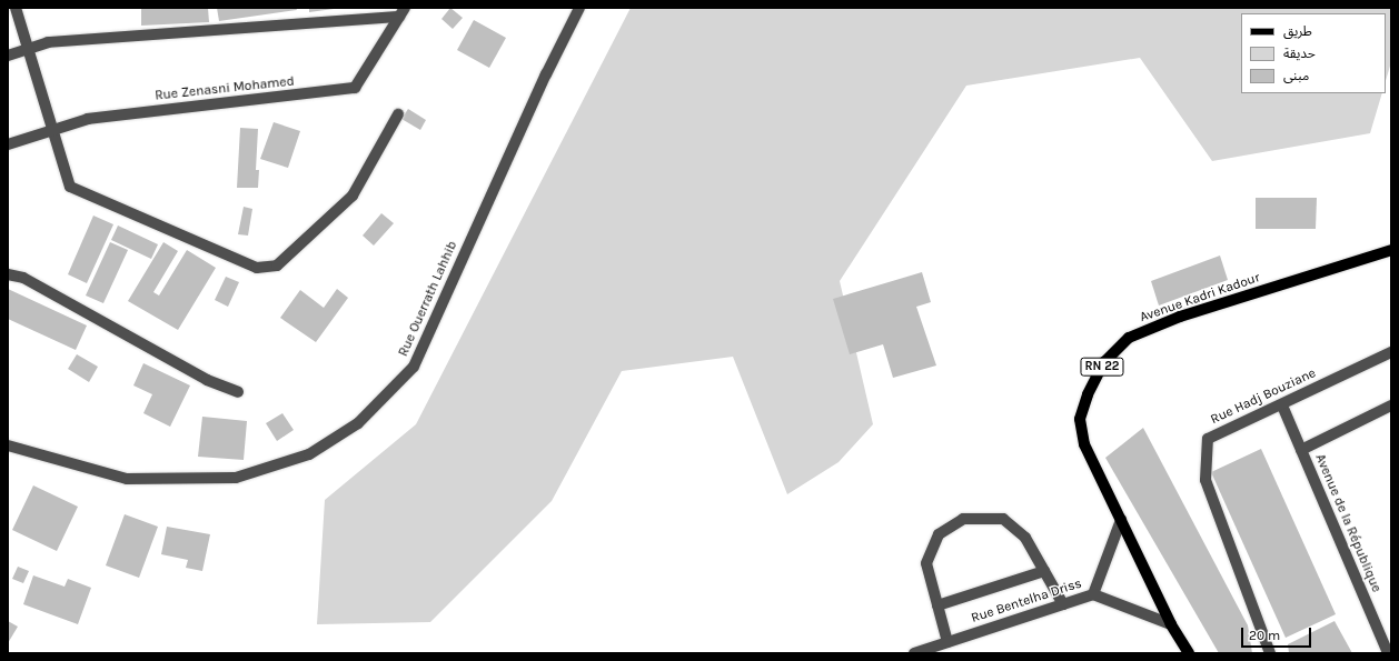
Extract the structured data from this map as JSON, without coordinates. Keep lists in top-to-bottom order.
{
  "streets": {
    "main road": ["Avenue Kadri Kadour", "RN 22"],
    "street": [
      "Rue Zenasni Mohamed",
      "Rue Ouerrath Lahhib",
      "Rue Hadj Bouziane",
      "Avenue de la République",
      "Rue Bentelha Driss"
    ]
  },
  "crossings": [
    ["Avenue Kadri Kadour", "Rue Bentelha Driss"],
    ["Rue Hadj Bouziane", "Avenue de la République"]
  ],
  "legend": ["طريق", "حديقة", "مبنى"],
  "scale_bar": "20 m"
}
